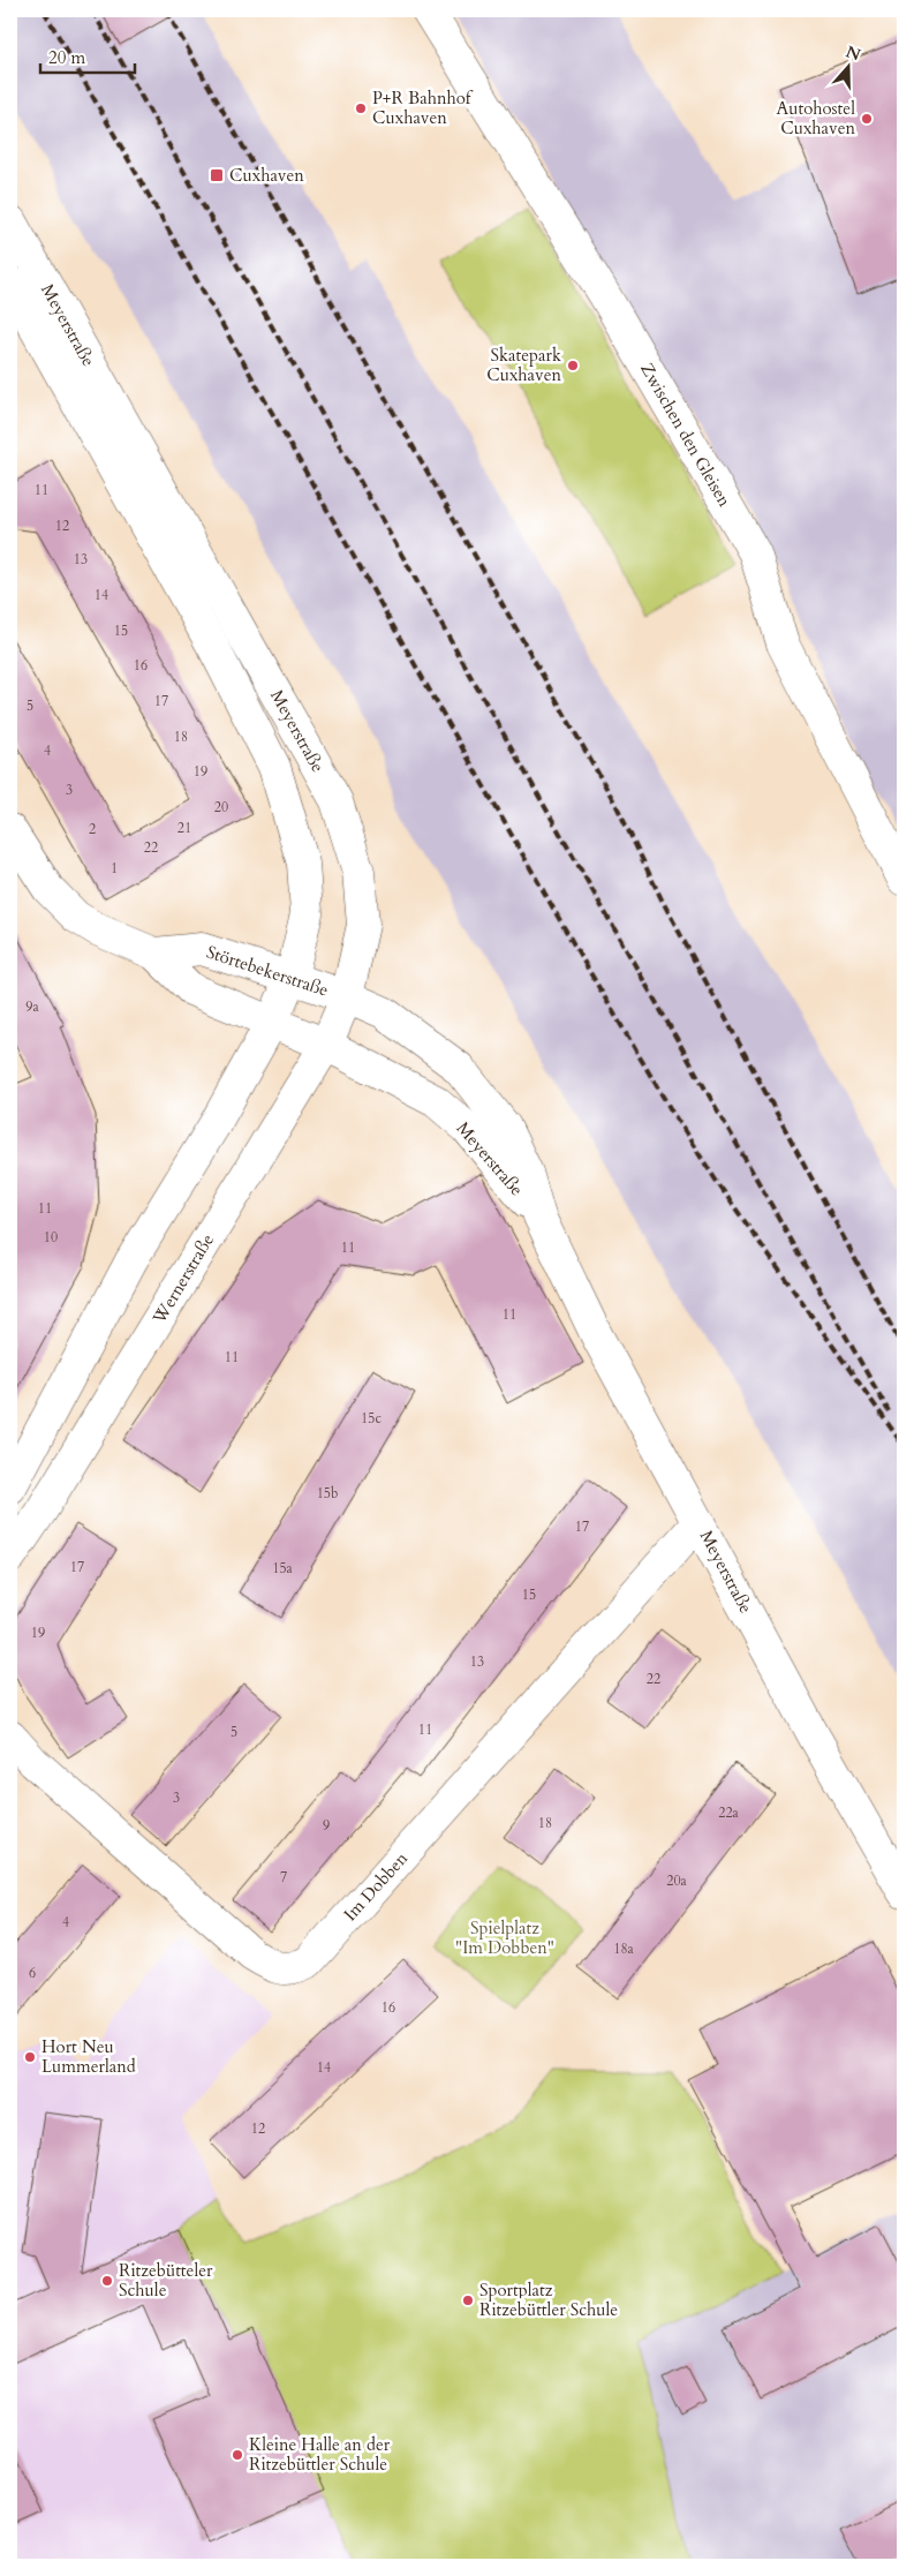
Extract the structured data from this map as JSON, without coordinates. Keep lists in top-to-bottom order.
{
  "streets": {
    "street": [
      "Meyerstraße",
      "Zwischen den Gleisen",
      "Störtebekerstraße",
      "Wernerstraße",
      "Im Dobben"
    ]
  },
  "crossings": [
    ["Meyerstraße", "Störtebekerstraße"],
    ["Meyerstraße", "Wernerstraße"],
    ["Meyerstraße", "Im Dobben"],
    ["Störtebekerstraße", "Wernerstraße"]
  ],
  "parks": ["Spielplatz \"Im Dobben\""],
  "places": {
    "other": [
      "P+R Bahnhof Cuxhaven",
      "Autohostel Cuxhaven",
      "Skatepark Cuxhaven",
      "Hort Neu Lummerland",
      "Ritzebütteler Schule",
      "Sportplatz Ritzebüttler Schule",
      "Kleine Halle an der Ritzebüttler Schule"
    ],
    "transit": ["Cuxhaven"]
  },
  "house_numbers": [
    "11",
    "12",
    "13",
    "14",
    "15",
    "16",
    "17",
    "5",
    "18",
    "4",
    "19",
    "3",
    "20",
    "21",
    "2",
    "22",
    "1",
    "9a",
    "11",
    "10",
    "11",
    "11",
    "11",
    "15c",
    "15b",
    "17",
    "17",
    "15a",
    "15",
    "19",
    "13",
    "22",
    "11",
    "5",
    "3",
    "22a",
    "18",
    "9",
    "7",
    "20a",
    "4",
    "18a",
    "6",
    "16",
    "14",
    "12"
  ],
  "scale_bar": "20 m",
  "north": "top"
}
